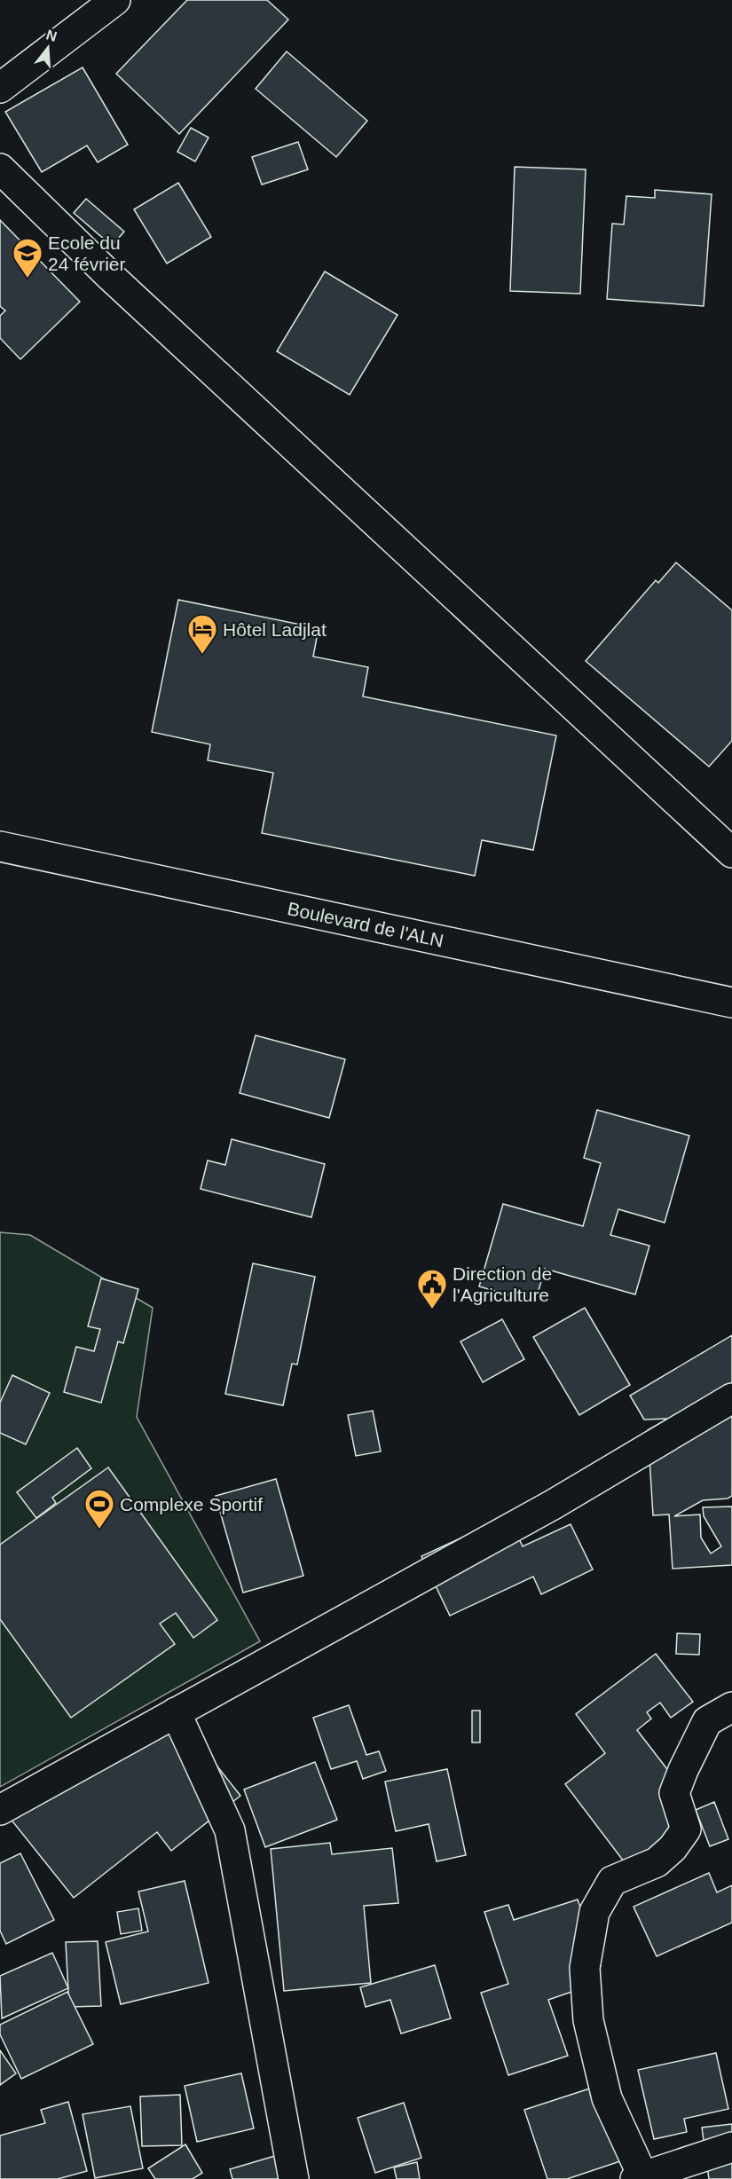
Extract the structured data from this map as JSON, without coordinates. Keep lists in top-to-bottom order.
{
  "streets": {
    "street": ["Boulevard de l'ALN"]
  },
  "places": {
    "school or university": ["Ecole du 24 février"],
    "hotel": ["Hôtel Ladjlat"],
    "public building": ["Direction de l'Agriculture"],
    "sports": ["Complexe Sportif"]
  },
  "north": "top"
}
